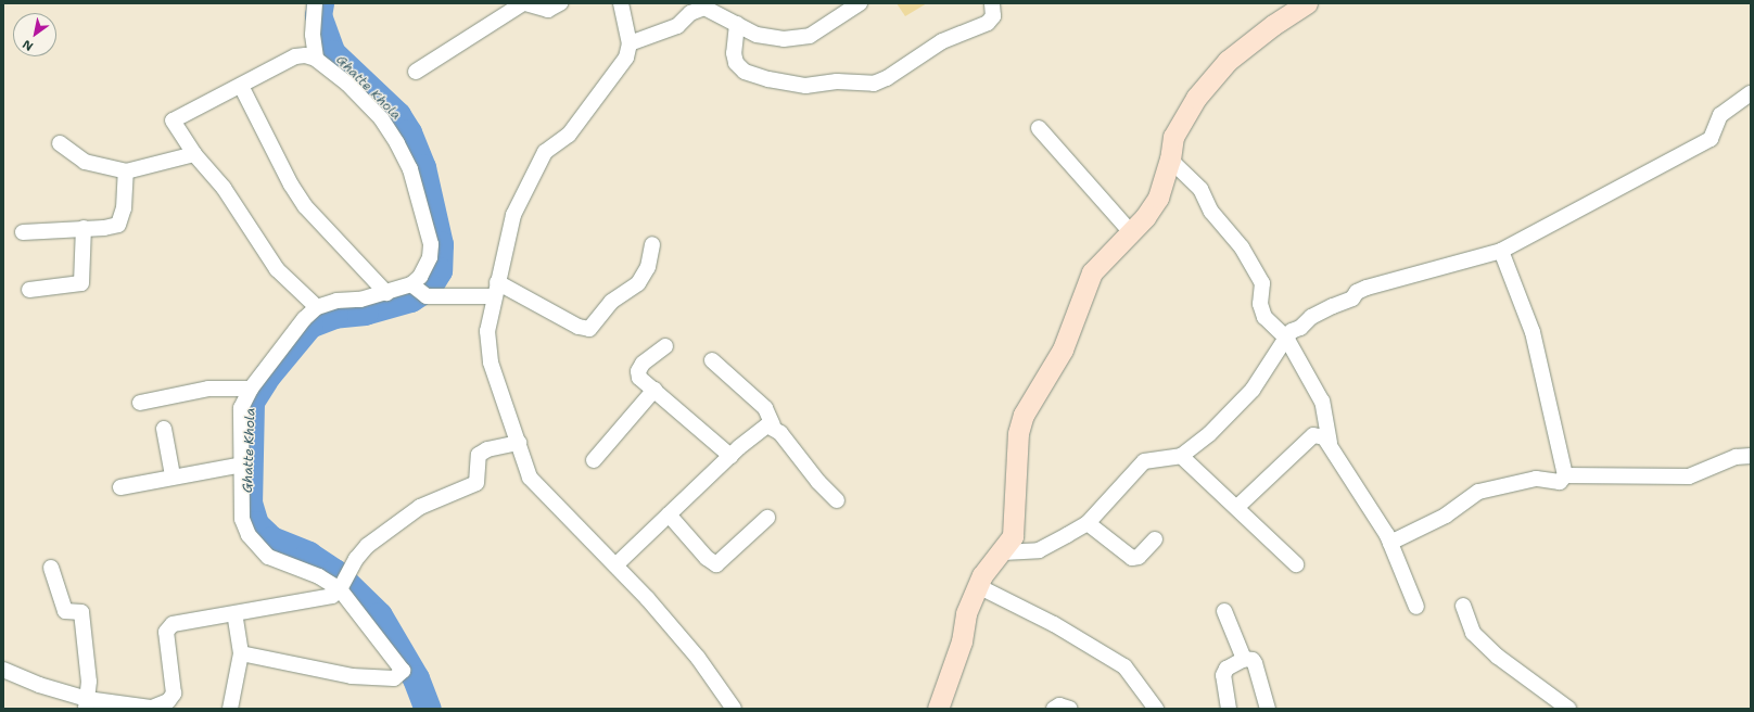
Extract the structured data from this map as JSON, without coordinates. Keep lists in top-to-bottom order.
{
  "water": ["Ghatte Khola"],
  "north": "bottom left"
}
